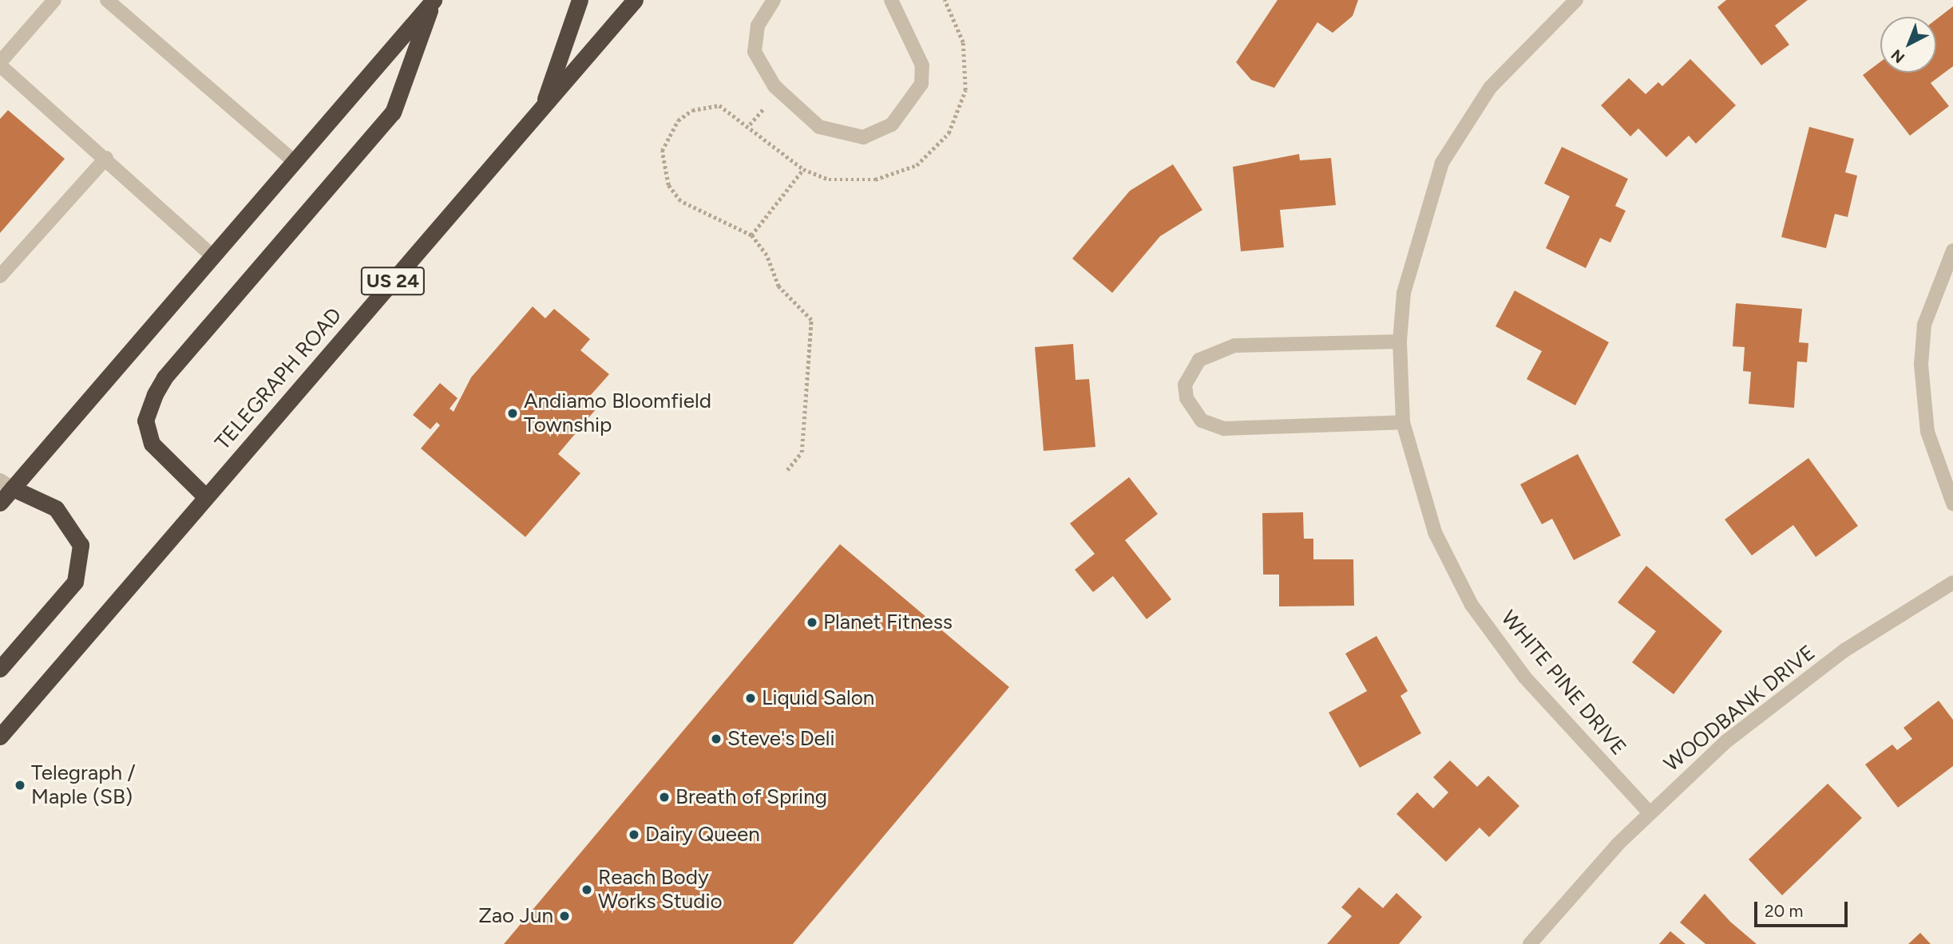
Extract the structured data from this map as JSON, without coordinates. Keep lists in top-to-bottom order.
{
  "streets": {
    "highway": ["US 24", "TELEGRAPH ROAD"],
    "street": ["WHITE PINE DRIVE", "WOODBANK DRIVE"]
  },
  "crossings": [
    ["WHITE PINE DRIVE", "WOODBANK DRIVE"]
  ],
  "places": [
    "Andiamo Bloomfield Township",
    "Planet Fitness",
    "Liquid Salon",
    "Steve's Deli",
    "Telegraph / Maple (SB)",
    "Breath of Spring",
    "Dairy Queen",
    "Reach Body Works Studio",
    "Zao Jun"
  ],
  "scale_bar": "20 m",
  "north": "bottom left"
}
